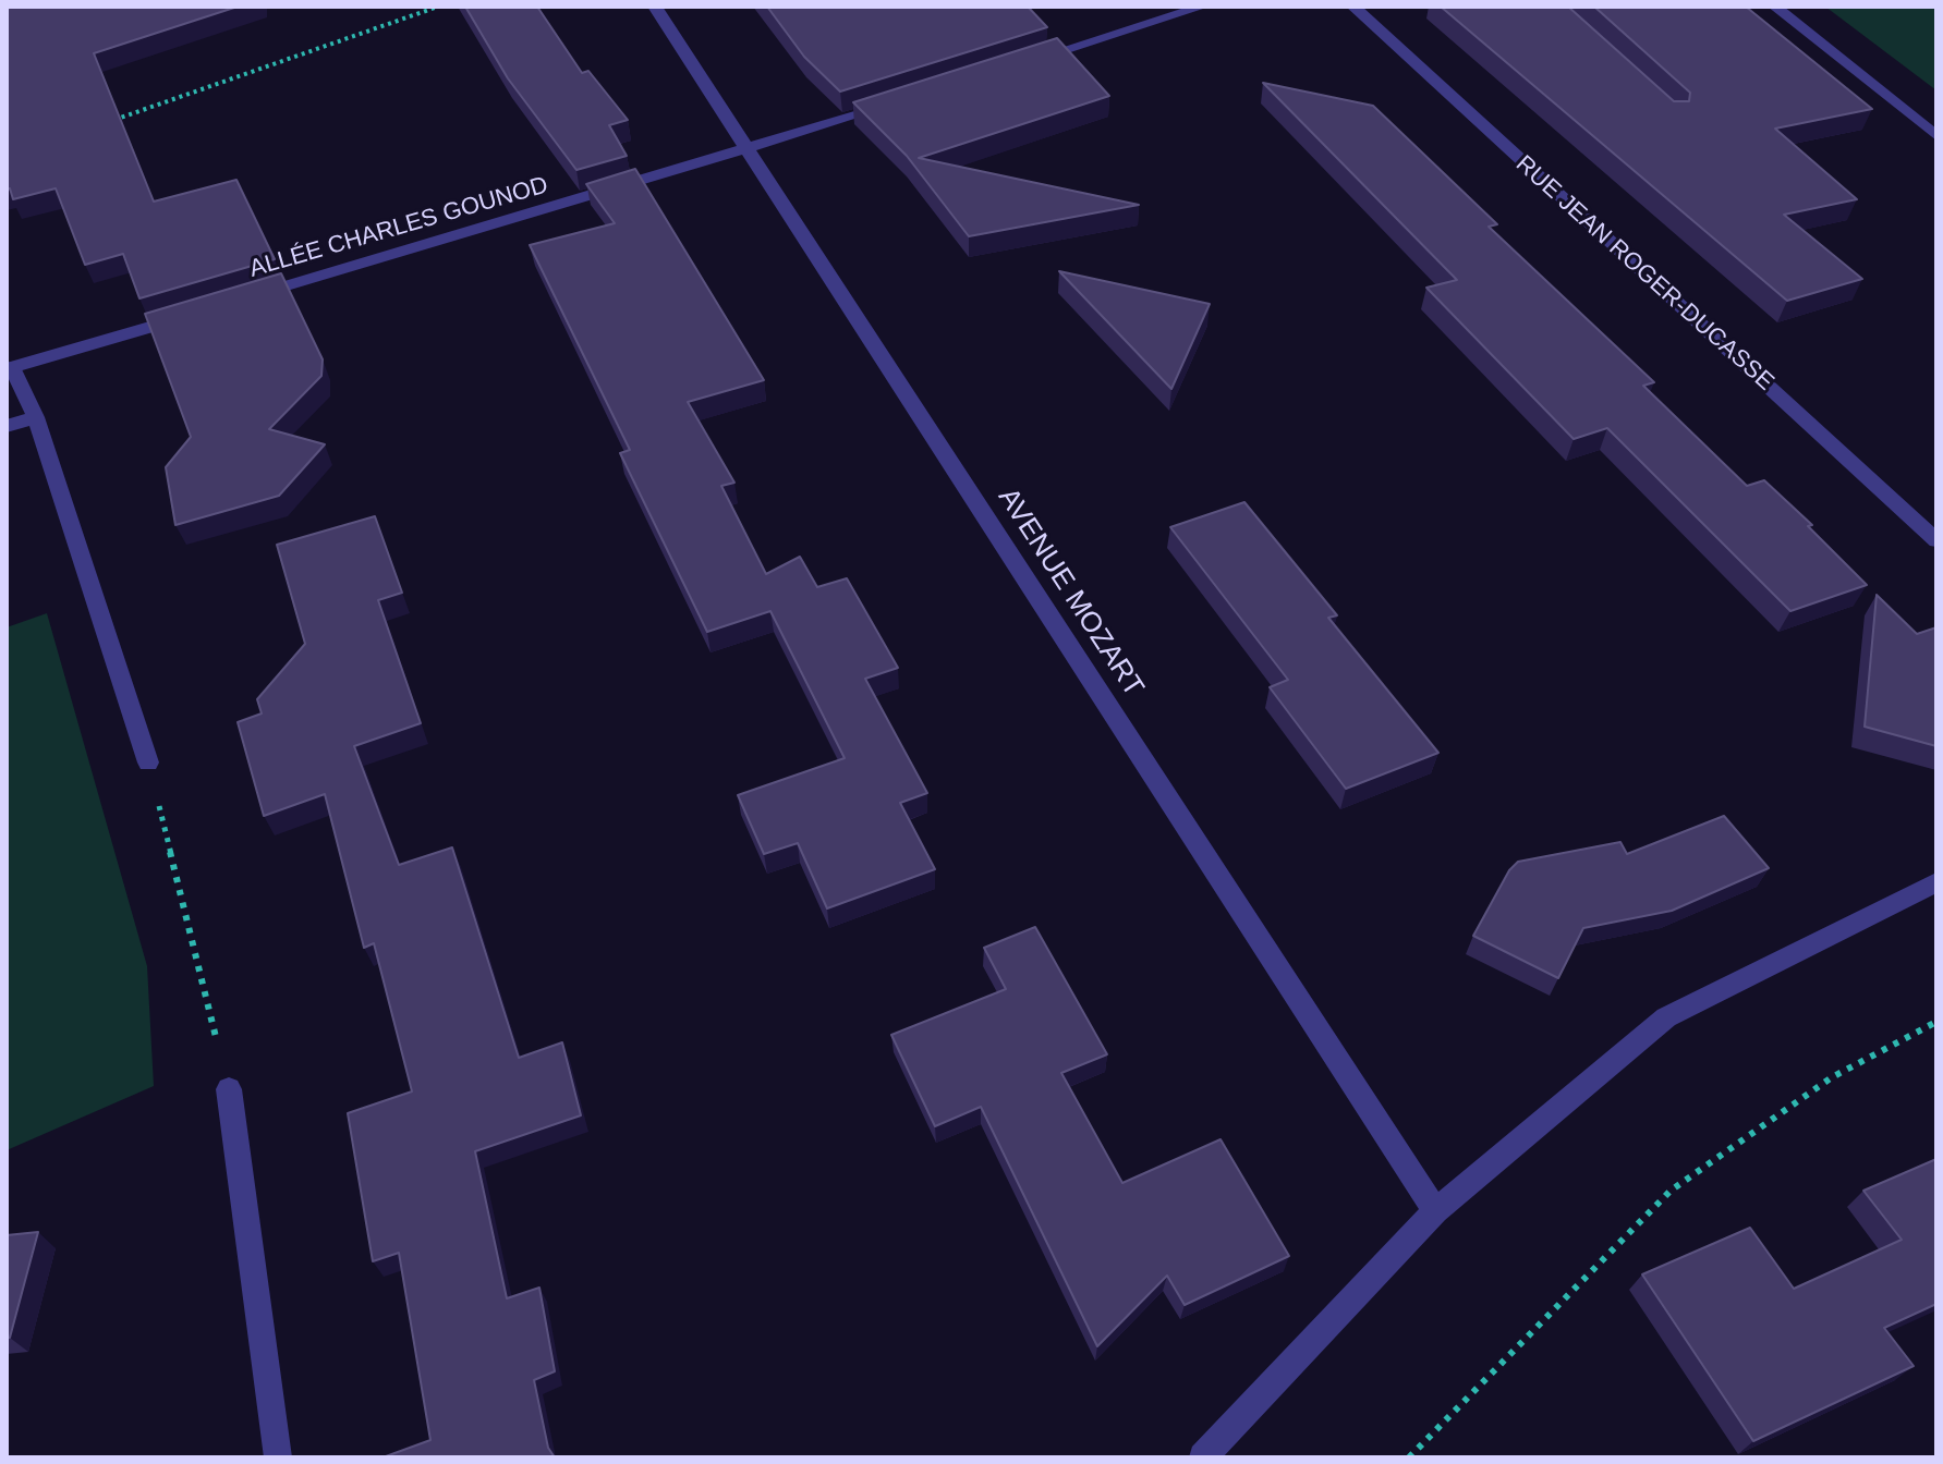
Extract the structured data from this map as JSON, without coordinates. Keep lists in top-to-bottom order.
{
  "streets": {
    "street": ["ALLÉE CHARLES GOUNOD", "RUE JEAN ROGER-DUCASSE", "AVENUE MOZART"]
  },
  "crossings": [
    ["ALLÉE CHARLES GOUNOD", "AVENUE MOZART"]
  ]
}
